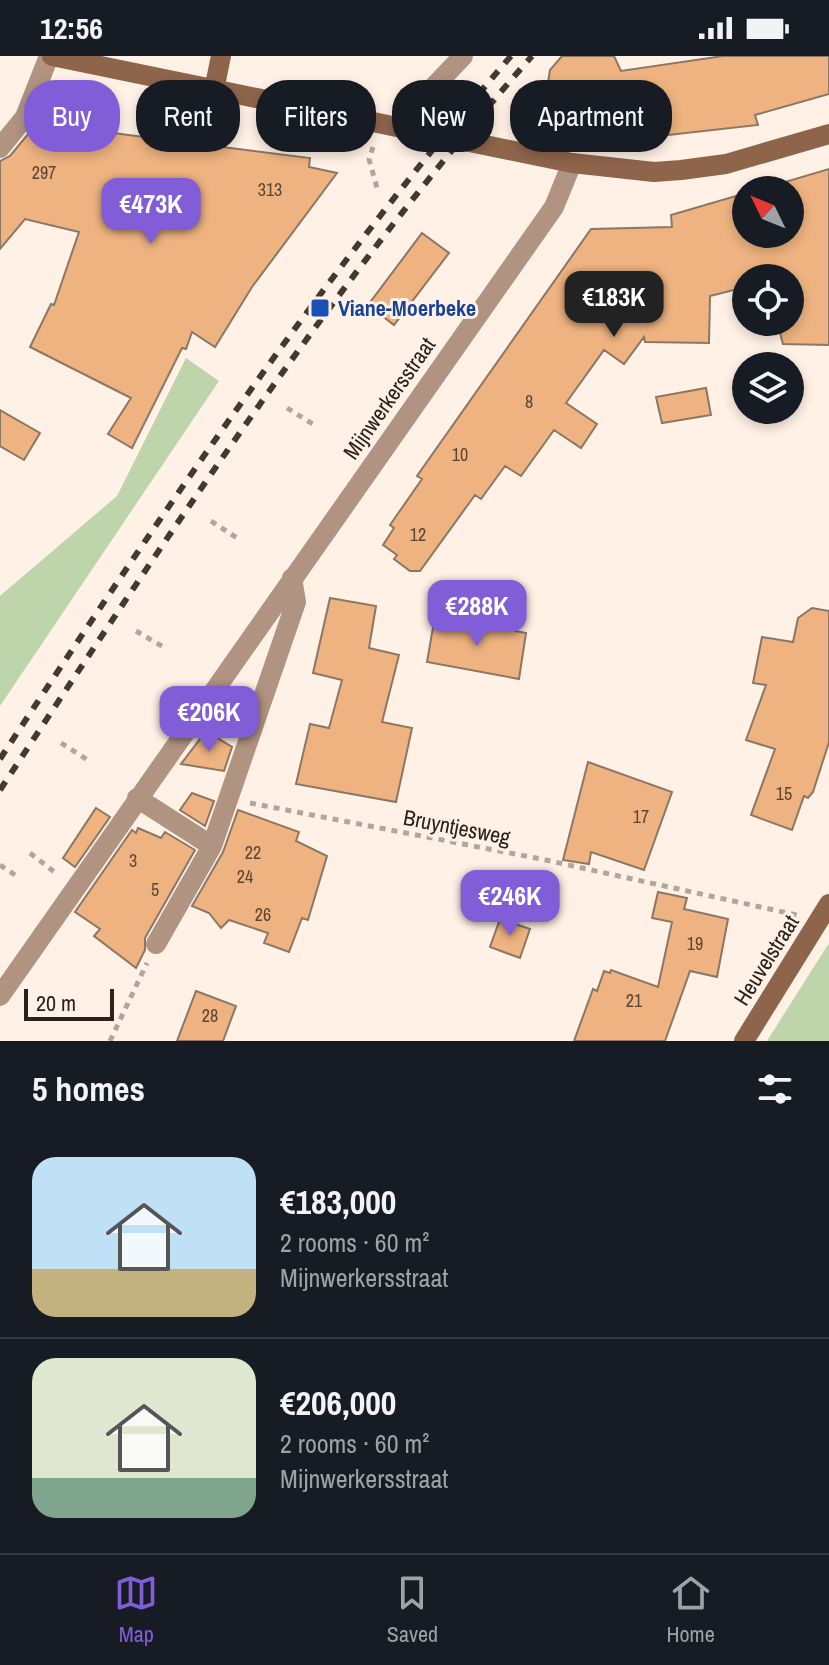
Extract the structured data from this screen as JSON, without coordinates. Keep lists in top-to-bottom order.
{
  "streets": {
    "main road": ["Heuvelstraat"],
    "street": ["Mijnwerkersstraat"],
    "path": ["Bruyntjesweg"]
  },
  "crossings": [
    ["Bruyntjesweg", "Heuvelstraat"]
  ],
  "places": {
    "transit": ["Viane-Moerbeke"]
  },
  "house_numbers": [
    "297",
    "313",
    "8",
    "10",
    "12",
    "15",
    "17",
    "22",
    "3",
    "24",
    "5",
    "26",
    "19",
    "21",
    "28"
  ],
  "scale_bar": "20 m",
  "north": "top left",
  "page": {
    "status": "12:56",
    "chip": [
      "Buy",
      "Rent",
      "Filters",
      "New",
      "Apartment"
    ],
    "price": [
      "€473K",
      "€183K",
      "€288K",
      "€206K",
      "€246K"
    ],
    "scale": "20 m",
    "heading": "5 homes",
    "list": [
      {
        "name": "€183,000",
        "note": "2 rooms · 60 m² · Mijnwerkersstraat"
      },
      {
        "name": "€206,000",
        "note": "2 rooms · 60 m² · Mijnwerkersstraat"
      }
    ],
    "tabs": ["Map", "Saved", "Home"]
  }
}
